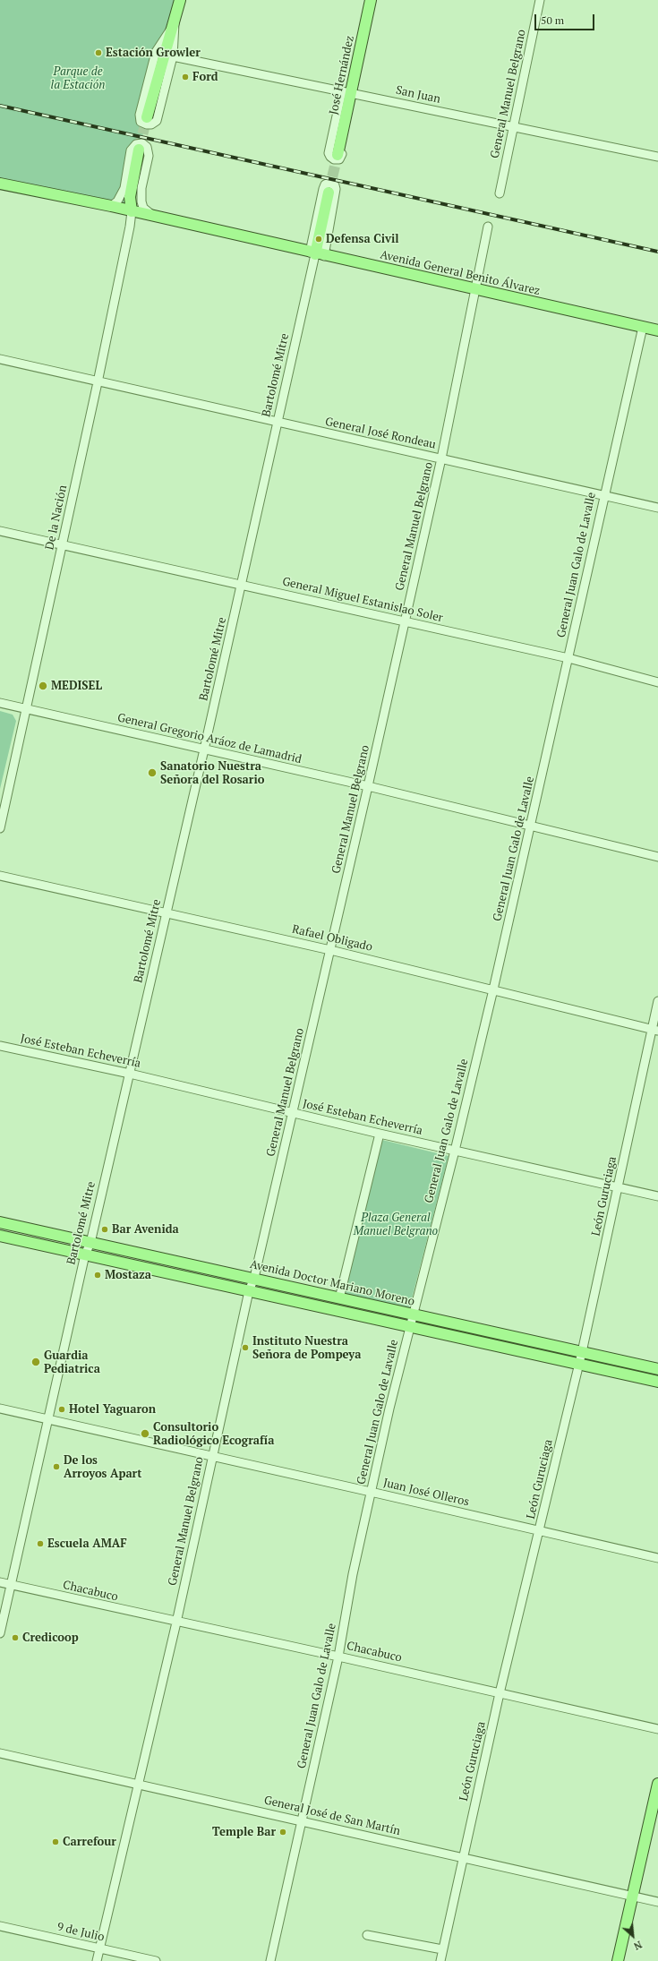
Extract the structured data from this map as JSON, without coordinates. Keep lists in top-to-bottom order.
{
  "streets": {
    "main road": ["José Hernández", "Avenida General Benito Álvarez", "Avenida Doctor Mariano Moreno"],
    "street": [
      "General Manuel Belgrano",
      "San Juan",
      "Bartolomé Mitre",
      "General José Rondeau",
      "De la Nación",
      "General Juan Galo de Lavalle",
      "General Miguel Estanislao Soler",
      "General Gregorio Aráoz de Lamadrid",
      "Rafael Obligado",
      "José Esteban Echeverría",
      "León Guruciaga",
      "Juan José Olleros",
      "Chacabuco",
      "General José de San Martín",
      "9 de Julio"
    ]
  },
  "crossings": [
    ["José Hernández", "San Juan"],
    ["General Manuel Belgrano", "San Juan"],
    ["General Manuel Belgrano", "Avenida General Benito Álvarez"],
    ["General Manuel Belgrano", "General José Rondeau"],
    ["General Manuel Belgrano", "General Miguel Estanislao Soler"],
    ["General Manuel Belgrano", "General Gregorio Aráoz de Lamadrid"],
    ["General Manuel Belgrano", "Rafael Obligado"],
    ["General Manuel Belgrano", "José Esteban Echeverría"],
    ["General Manuel Belgrano", "Avenida Doctor Mariano Moreno"],
    ["General Manuel Belgrano", "Juan José Olleros"],
    ["General Manuel Belgrano", "Chacabuco"],
    ["General Manuel Belgrano", "General José de San Martín"],
    ["General Manuel Belgrano", "9 de Julio"],
    ["Avenida General Benito Álvarez", "Bartolomé Mitre"],
    ["Avenida General Benito Álvarez", "De la Nación"],
    ["Avenida General Benito Álvarez", "General Juan Galo de Lavalle"],
    ["Bartolomé Mitre", "General José Rondeau"],
    ["Bartolomé Mitre", "General Miguel Estanislao Soler"],
    ["Bartolomé Mitre", "General Gregorio Aráoz de Lamadrid"],
    ["Bartolomé Mitre", "Rafael Obligado"],
    ["Bartolomé Mitre", "José Esteban Echeverría"],
    ["Bartolomé Mitre", "Avenida Doctor Mariano Moreno"],
    ["Bartolomé Mitre", "Juan José Olleros"],
    ["Bartolomé Mitre", "Chacabuco"],
    ["General José Rondeau", "De la Nación"],
    ["General José Rondeau", "General Juan Galo de Lavalle"],
    ["De la Nación", "General Miguel Estanislao Soler"],
    ["De la Nación", "General Gregorio Aráoz de Lamadrid"],
    ["General Juan Galo de Lavalle", "General Miguel Estanislao Soler"],
    ["General Juan Galo de Lavalle", "General Gregorio Aráoz de Lamadrid"],
    ["General Juan Galo de Lavalle", "Rafael Obligado"],
    ["General Juan Galo de Lavalle", "José Esteban Echeverría"],
    ["General Juan Galo de Lavalle", "Avenida Doctor Mariano Moreno"],
    ["General Juan Galo de Lavalle", "Juan José Olleros"],
    ["General Juan Galo de Lavalle", "Chacabuco"],
    ["General Juan Galo de Lavalle", "General José de San Martín"],
    ["Rafael Obligado", "León Guruciaga"],
    ["José Esteban Echeverría", "León Guruciaga"],
    ["León Guruciaga", "Avenida Doctor Mariano Moreno"],
    ["León Guruciaga", "Juan José Olleros"],
    ["León Guruciaga", "Chacabuco"],
    ["León Guruciaga", "General José de San Martín"]
  ],
  "parks": ["Parque de la Estación", "Plaza General Manuel Belgrano"],
  "places": [
    "Estación Growler",
    "Ford",
    "Defensa Civil",
    "MEDISEL",
    "Sanatorio Nuestra Señora del Rosario",
    "Bar Avenida",
    "Mostaza",
    "Instituto Nuestra Señora de Pompeya",
    "Guardia Pediatrica",
    "Hotel Yaguaron",
    "Consultorio Radiológico Ecografía",
    "De los Arroyos Apart",
    "Escuela AMAF",
    "Credicoop",
    "Temple Bar",
    "Carrefour"
  ],
  "scale_bar": "50 m",
  "north": "bottom right"
}
